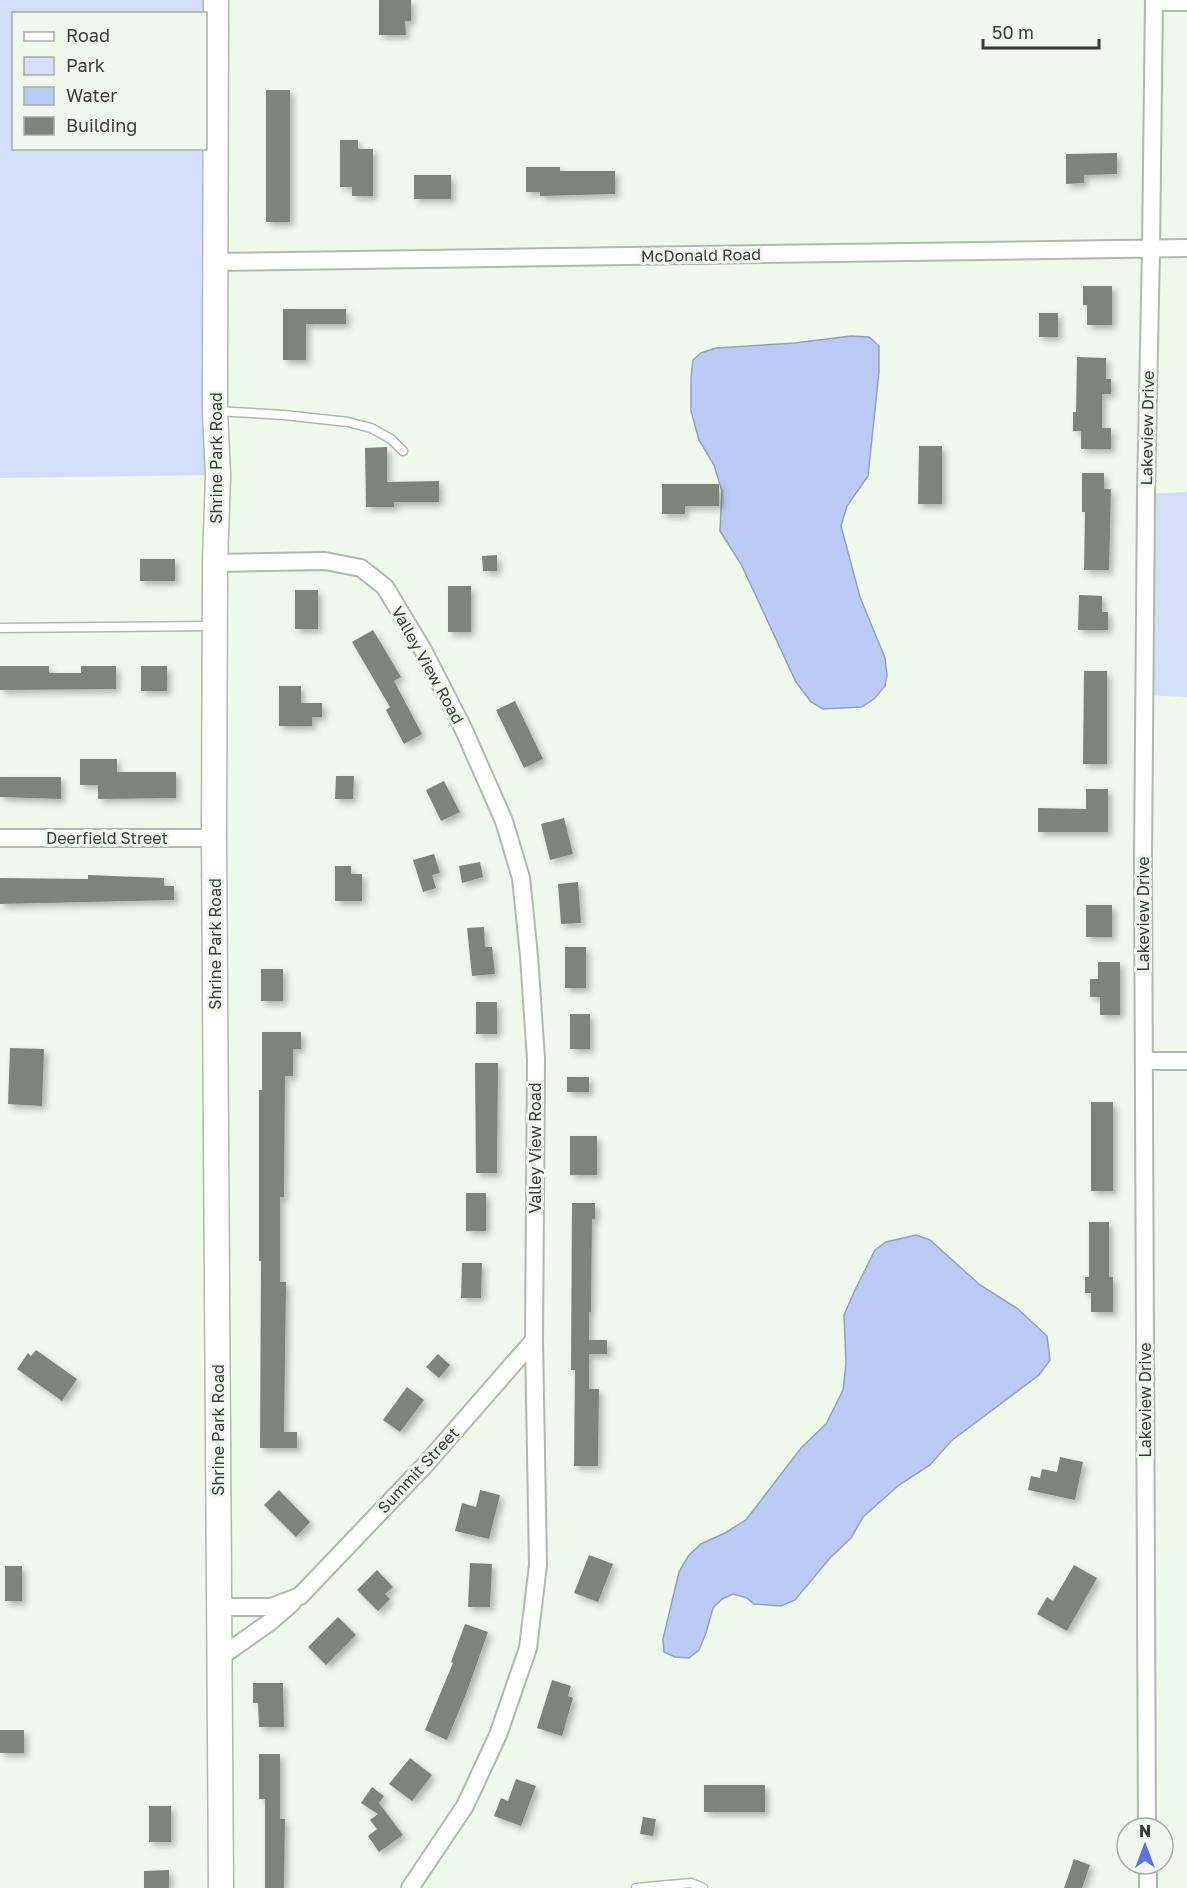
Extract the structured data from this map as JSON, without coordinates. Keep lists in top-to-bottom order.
{
  "streets": {
    "street": [
      "McDonald Road",
      "Lakeview Drive",
      "Shrine Park Road",
      "Valley View Road",
      "Deerfield Street",
      "Summit Street"
    ]
  },
  "crossings": [
    ["McDonald Road", "Lakeview Drive"],
    ["McDonald Road", "Shrine Park Road"],
    ["Shrine Park Road", "Valley View Road"],
    ["Shrine Park Road", "Deerfield Street"],
    ["Shrine Park Road", "Summit Street"],
    ["Valley View Road", "Summit Street"]
  ],
  "legend": [
    "Road",
    "Park",
    "Water",
    "Building"
  ],
  "scale_bar": "50 m",
  "north": "top"
}
